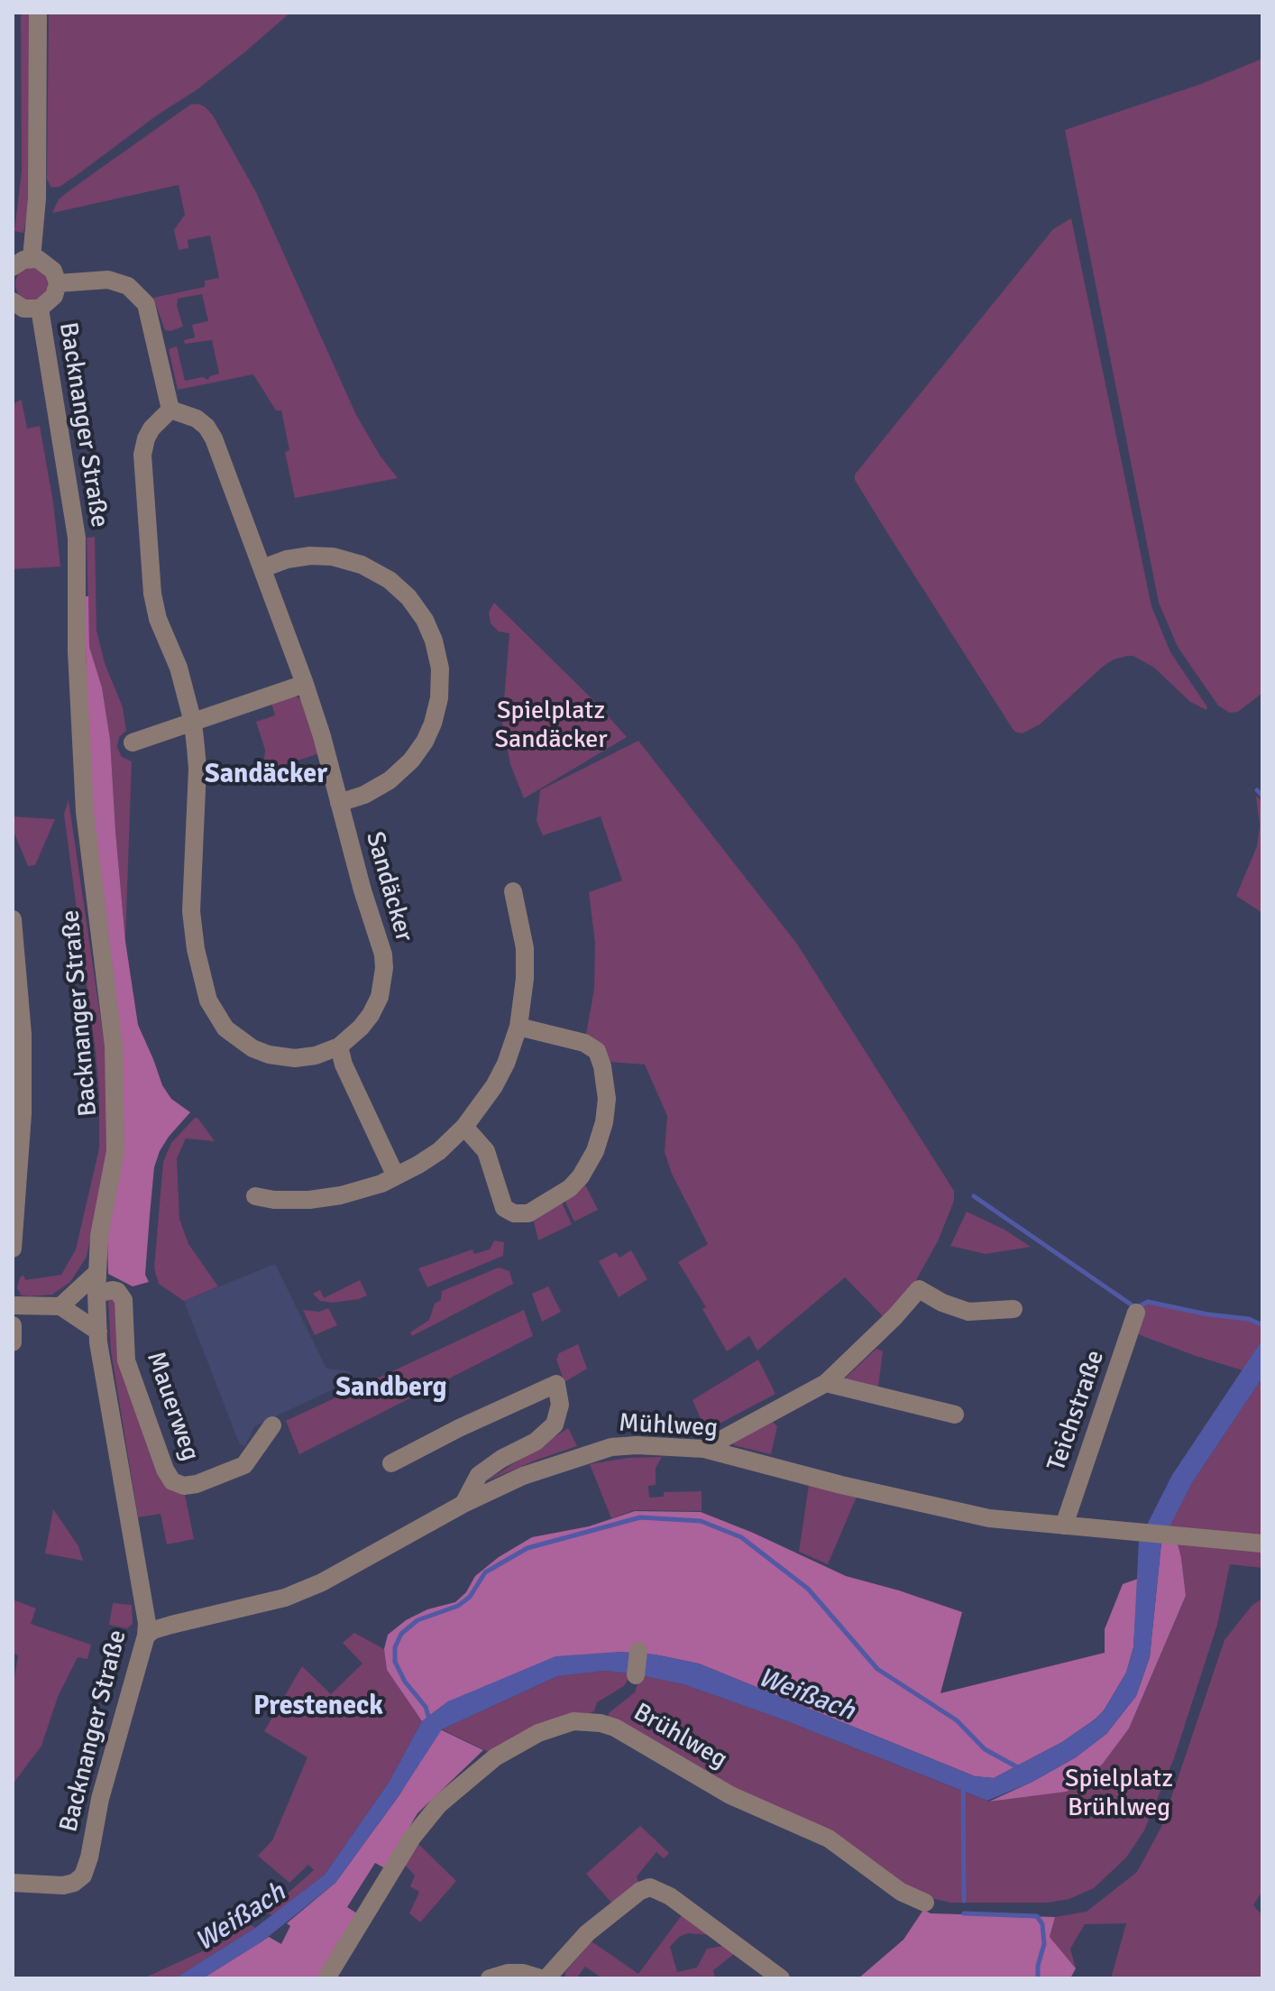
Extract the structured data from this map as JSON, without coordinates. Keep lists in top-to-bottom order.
{
  "streets": {
    "street": [
      "Backnanger Straße",
      "Sandäcker",
      "Mauerweg",
      "Teichstraße",
      "Mühlweg",
      "Brühlweg"
    ]
  },
  "crossings": [
    ["Backnanger Straße", "Mauerweg"],
    ["Backnanger Straße", "Mühlweg"],
    ["Teichstraße", "Mühlweg"]
  ],
  "districts": ["Sandäcker", "Sandberg", "Presteneck"],
  "water": ["Weißach"],
  "parks": ["Spielplatz Sandäcker", "Spielplatz Brühlweg"]
}
